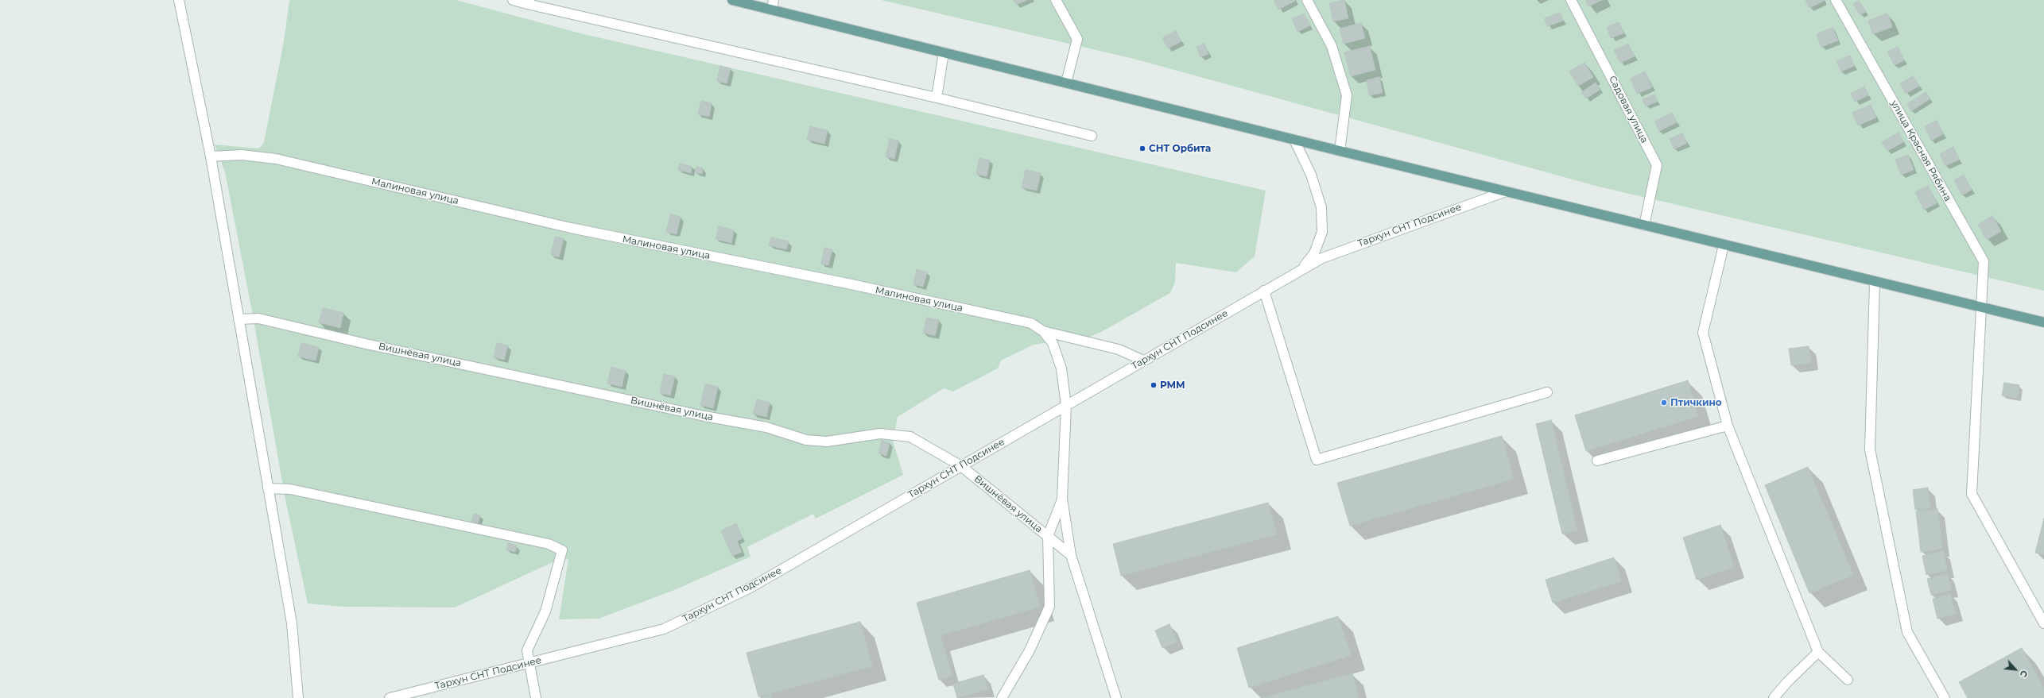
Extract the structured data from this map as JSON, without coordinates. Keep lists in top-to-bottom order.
{
  "streets": {
    "street": [
      "Садовая улица",
      "улица Красная Рябина",
      "Малиновая улица",
      "Тархун СНТ Подсинее",
      "Вишнёвая улица"
    ]
  },
  "crossings": [
    ["Малиновая улица", "Тархун СНТ Подсинее"],
    ["Тархун СНТ Подсинее", "Вишнёвая улица"]
  ],
  "places": ["СНТ Орбита", "РММ", "Птичкино"],
  "north": "bottom right"
}
